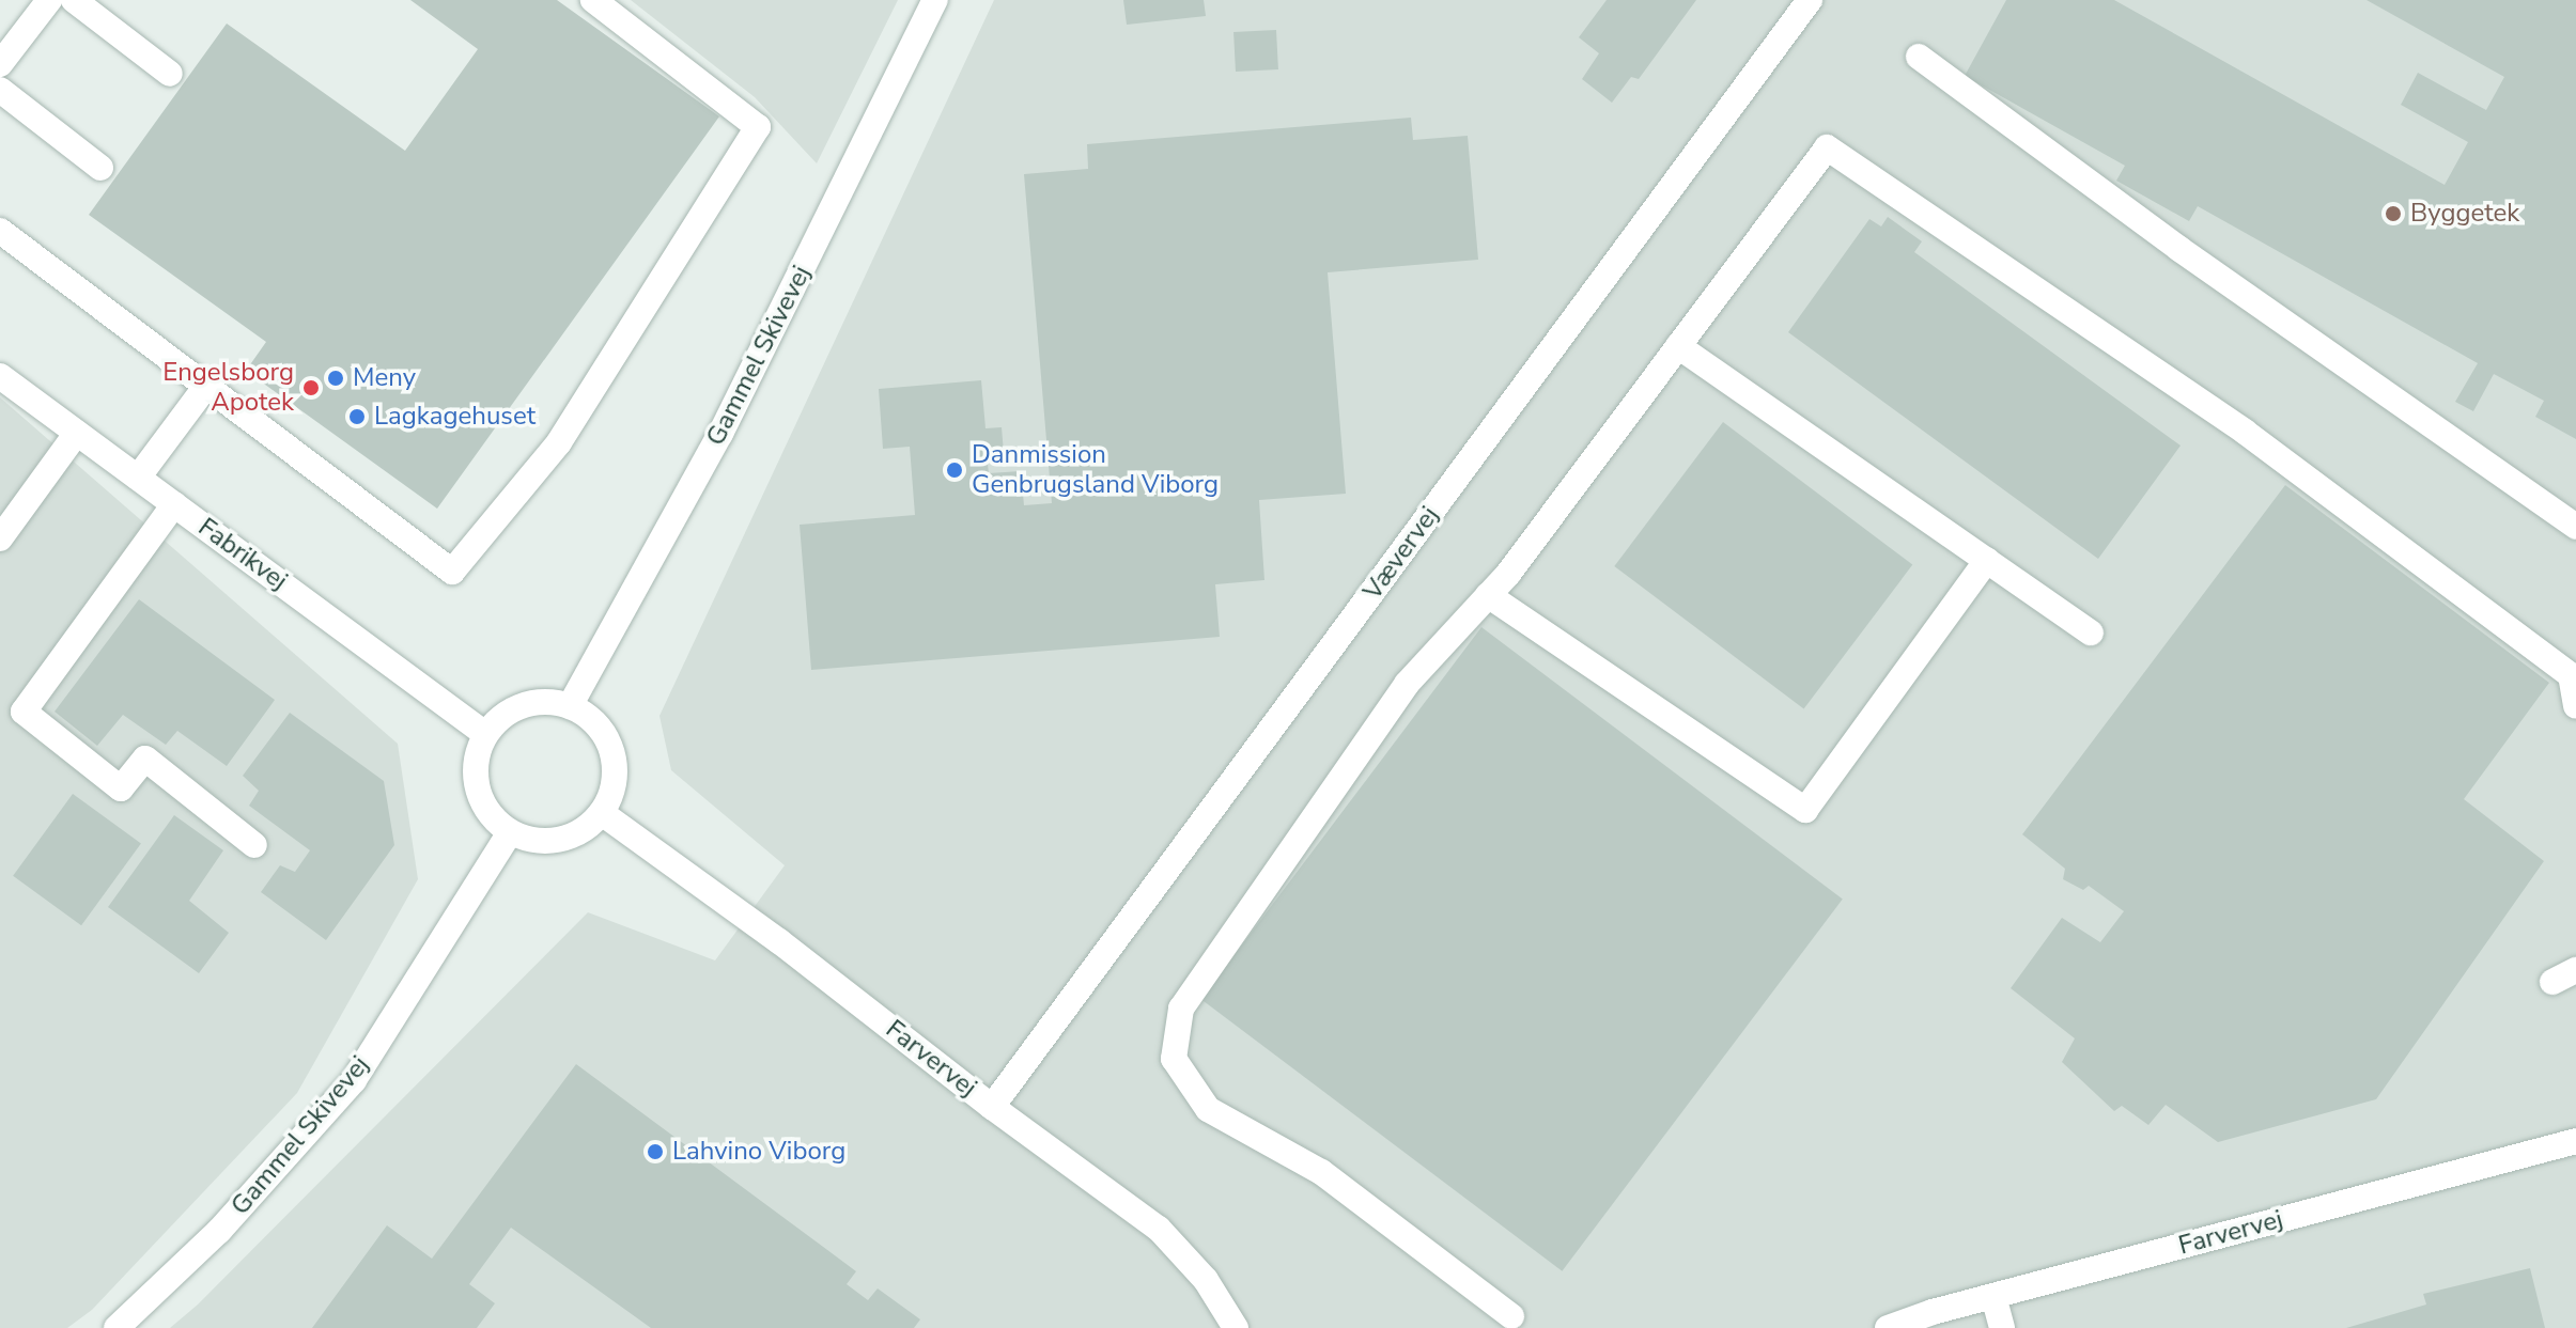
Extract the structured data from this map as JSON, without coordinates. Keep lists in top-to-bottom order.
{
  "streets": {
    "street": [
      "Gammel Skivevej",
      "Vævervej",
      "Fabrikvej",
      "Farvervej"
    ]
  },
  "crossings": [
    ["Gammel Skivevej", "Fabrikvej"],
    ["Gammel Skivevej", "Farvervej"],
    ["Vævervej", "Farvervej"],
    ["Fabrikvej", "Farvervej"]
  ],
  "places": [
    "Byggetek",
    "Meny",
    "Engelsborg Apotek",
    "Lagkagehuset",
    "Danmission Genbrugsland Viborg",
    "Lahvino Viborg"
  ]
}
